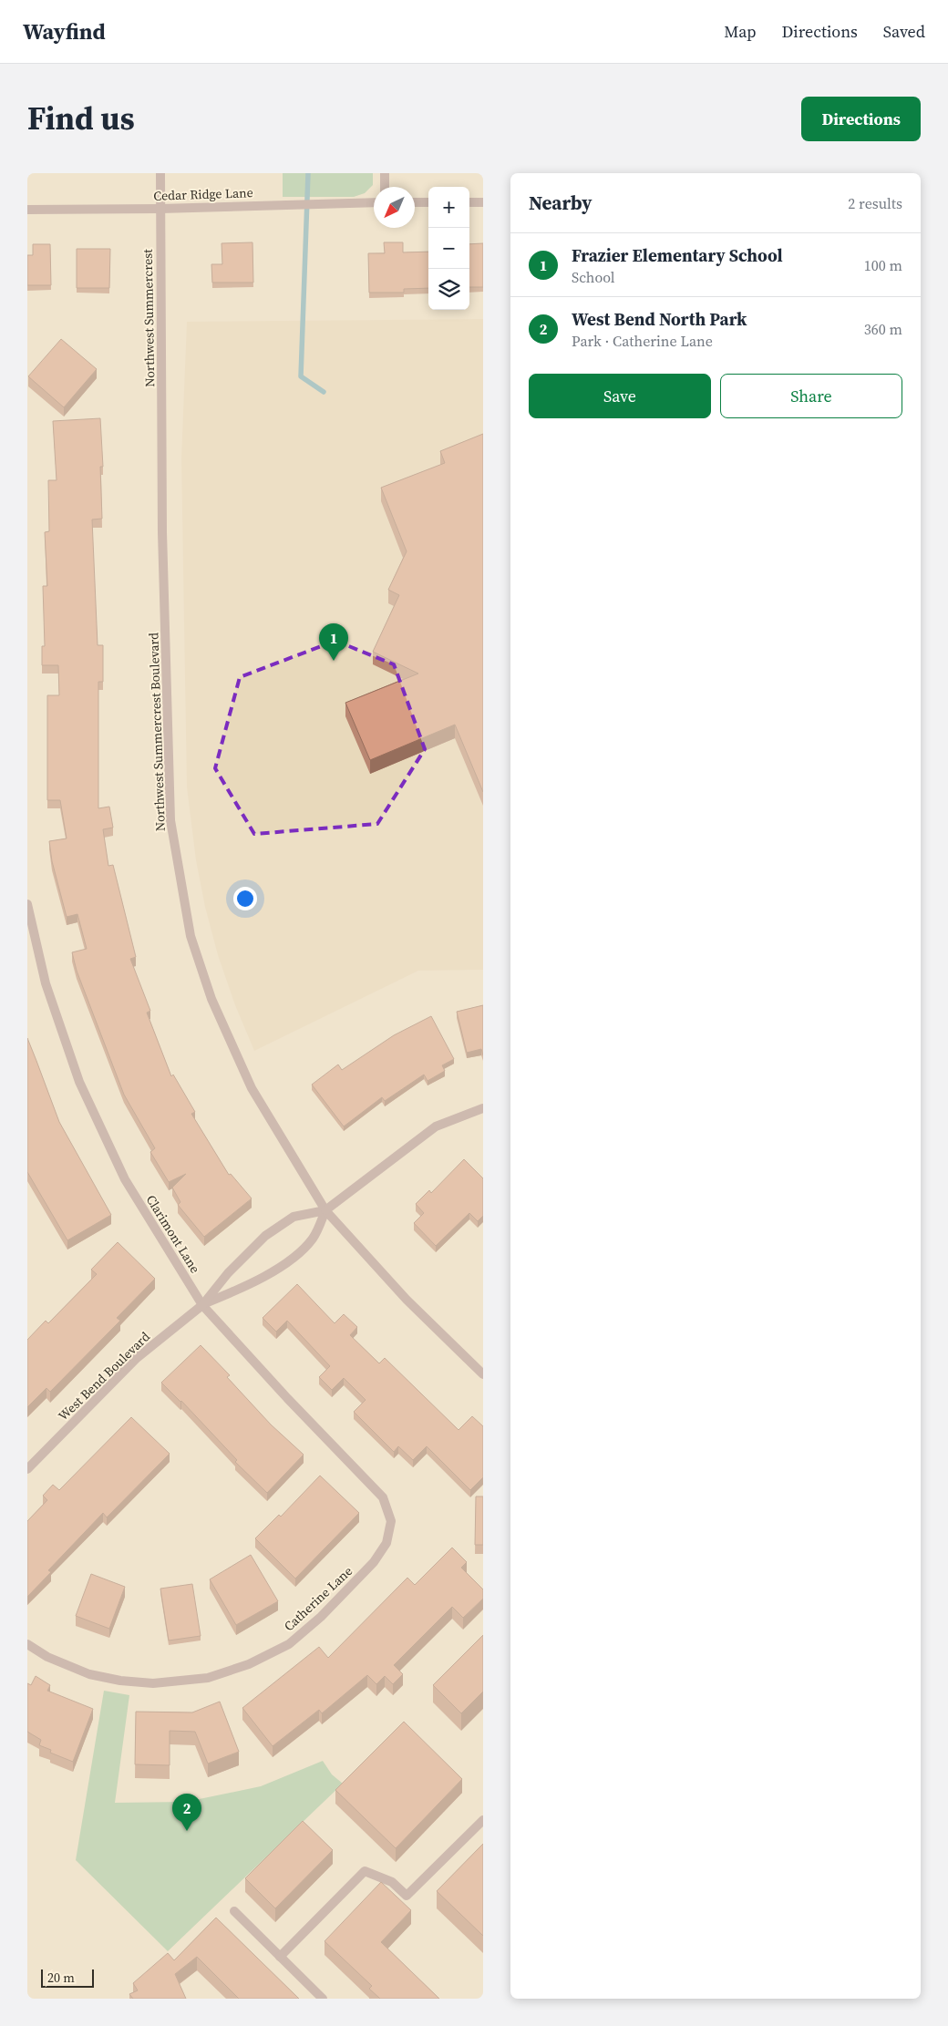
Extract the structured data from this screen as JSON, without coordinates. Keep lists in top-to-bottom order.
{
  "streets": {
    "street": [
      "Cedar Ridge Lane",
      "Northwest Summercrest",
      "Northwest Summercrest Boulevard",
      "Clarimont Lane",
      "West Bend Boulevard",
      "Catherine Lane"
    ]
  },
  "crossings": [
    ["Cedar Ridge Lane", "Northwest Summercrest"],
    ["Northwest Summercrest", "Northwest Summercrest Boulevard"],
    ["Northwest Summercrest Boulevard", "West Bend Boulevard"],
    ["Clarimont Lane", "West Bend Boulevard"],
    ["Clarimont Lane", "Catherine Lane"]
  ],
  "scale_bar": "20 m",
  "north": "bottom left",
  "page": {
    "header": "Wayfind",
    "nav": ["Map", "Directions", "Saved"],
    "title": "Find us",
    "buttons": [
      "Directions",
      ["Save", "Share"]
    ],
    "heading": ["Nearby", "2 results"],
    "map_buttons": ["+", "−"],
    "list": [
      {
        "mark": "1",
        "name": "Frazier Elementary School",
        "note": "School",
        "value": "100 m"
      },
      {
        "mark": "2",
        "name": "West Bend North Park",
        "note": "Park · Catherine Lane",
        "value": "360 m"
      }
    ],
    "pins": ["1", "2"],
    "scale": "20 m"
  }
}
